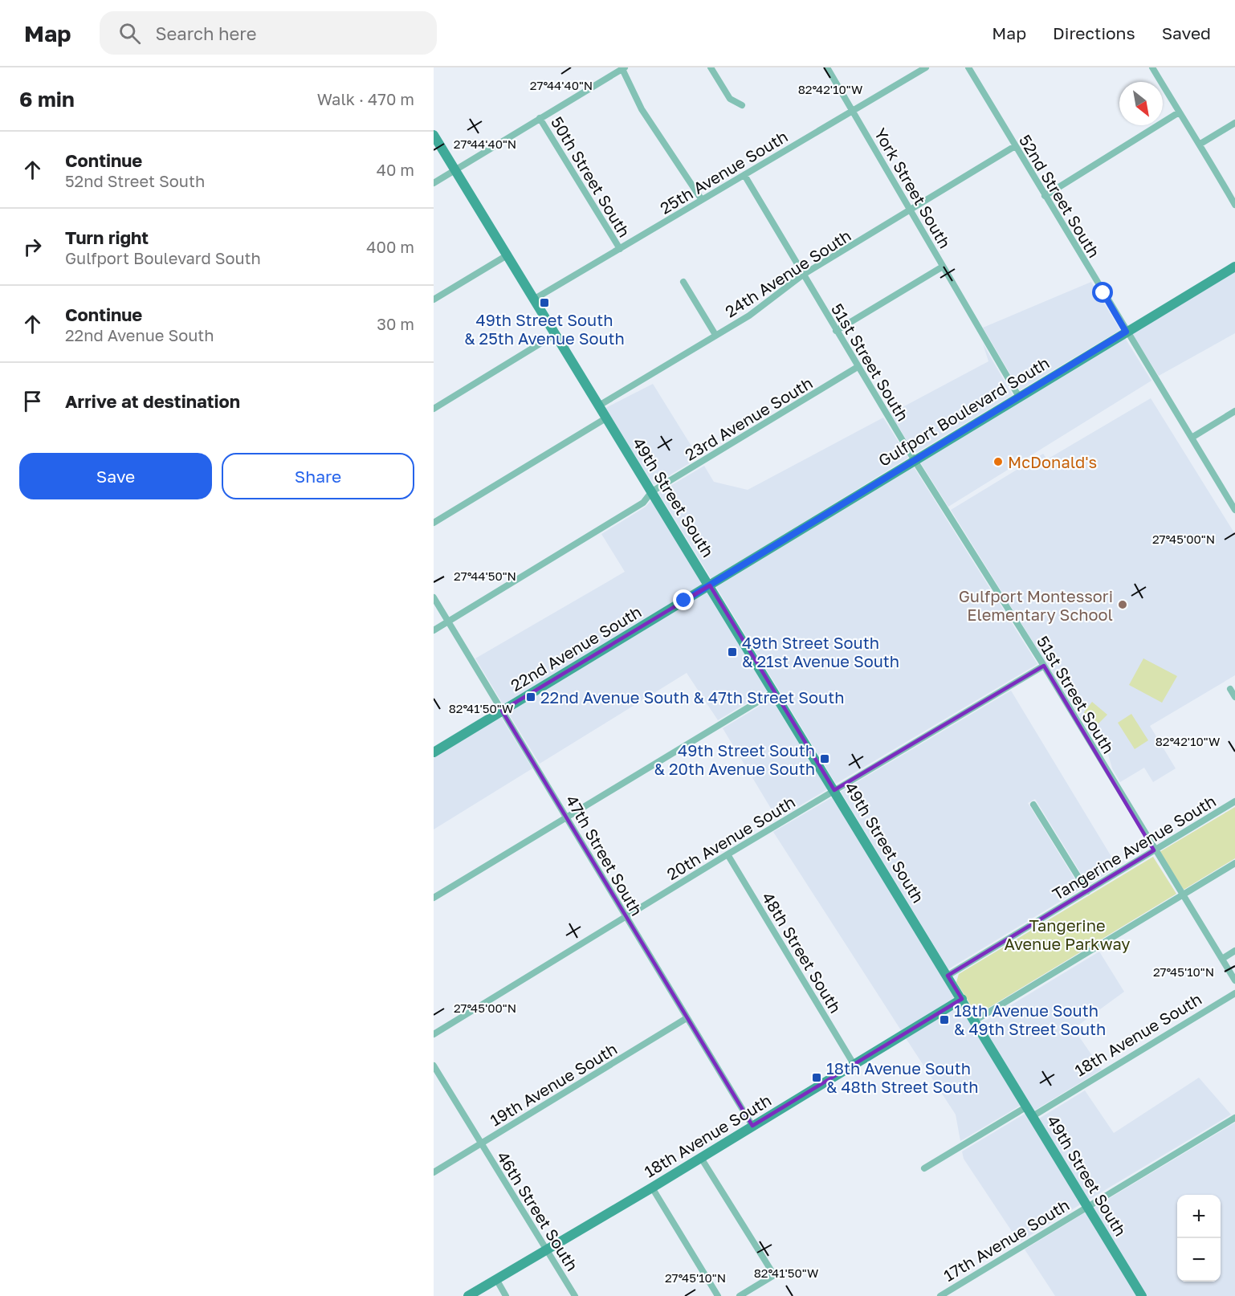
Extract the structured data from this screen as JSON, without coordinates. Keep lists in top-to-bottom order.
{
  "streets": {
    "main road": [
      "Gulfport Boulevard South",
      "49th Street South",
      "22nd Avenue South",
      "18th Avenue South"
    ],
    "street": [
      "25th Avenue South",
      "50th Street South",
      "York Street South",
      "52nd Street South",
      "24th Avenue South",
      "51st Street South",
      "23rd Avenue South",
      "20th Avenue South",
      "Tangerine Avenue South",
      "47th Street South",
      "48th Street South",
      "19th Avenue South",
      "46th Street South",
      "17th Avenue South"
    ]
  },
  "crossings": [
    ["25th Avenue South", "50th Street South"],
    ["25th Avenue South", "York Street South"],
    ["25th Avenue South", "51st Street South"],
    ["25th Avenue South", "49th Street South"],
    ["York Street South", "24th Avenue South"],
    ["York Street South", "Gulfport Boulevard South"],
    ["52nd Street South", "24th Avenue South"],
    ["52nd Street South", "Gulfport Boulevard South"],
    ["24th Avenue South", "51st Street South"],
    ["24th Avenue South", "49th Street South"],
    ["51st Street South", "Gulfport Boulevard South"],
    ["51st Street South", "23rd Avenue South"],
    ["51st Street South", "20th Avenue South"],
    ["51st Street South", "Tangerine Avenue South"],
    ["Gulfport Boulevard South", "49th Street South"],
    ["Gulfport Boulevard South", "22nd Avenue South"],
    ["23rd Avenue South", "49th Street South"],
    ["23rd Avenue South", "47th Street South"],
    ["49th Street South", "22nd Avenue South"],
    ["49th Street South", "20th Avenue South"],
    ["49th Street South", "Tangerine Avenue South"],
    ["49th Street South", "18th Avenue South"],
    ["49th Street South", "17th Avenue South"],
    ["22nd Avenue South", "47th Street South"],
    ["20th Avenue South", "47th Street South"],
    ["20th Avenue South", "48th Street South"],
    ["47th Street South", "18th Avenue South"],
    ["47th Street South", "19th Avenue South"],
    ["48th Street South", "18th Avenue South"],
    ["18th Avenue South", "46th Street South"],
    ["19th Avenue South", "46th Street South"]
  ],
  "parks": ["Tangerine Avenue Parkway"],
  "places": {
    "transit": [
      "49th Street South & 25th Avenue South",
      "49th Street South & 21st Avenue South",
      "22nd Avenue South & 47th Street South",
      "49th Street South & 20th Avenue South",
      "18th Avenue South & 49th Street South",
      "18th Avenue South & 48th Street South"
    ],
    "other": ["McDonald's", "Gulfport Montessori Elementary School"]
  },
  "north": "bottom right",
  "page": {
    "header": "Map",
    "search": "Search here",
    "nav": ["Map", "Directions", "Saved"],
    "heading": ["6 min", "Walk · 470 m"],
    "list": [
      ["Continue", "52nd Street South", "40 m"],
      ["Turn right", "Gulfport Boulevard South", "400 m"],
      ["Continue", "22nd Avenue South", "30 m"],
      "Arrive at destination"
    ],
    "buttons": ["Save", "Share"],
    "map_buttons": ["+", "−"]
  },
  "coordinates": [
    "27°44'40\"N",
    "82°42'10\"W",
    "27°45'00\"N",
    "27°44'50\"N",
    "82°41'50\"W",
    "27°45'10\"N"
  ]
}
